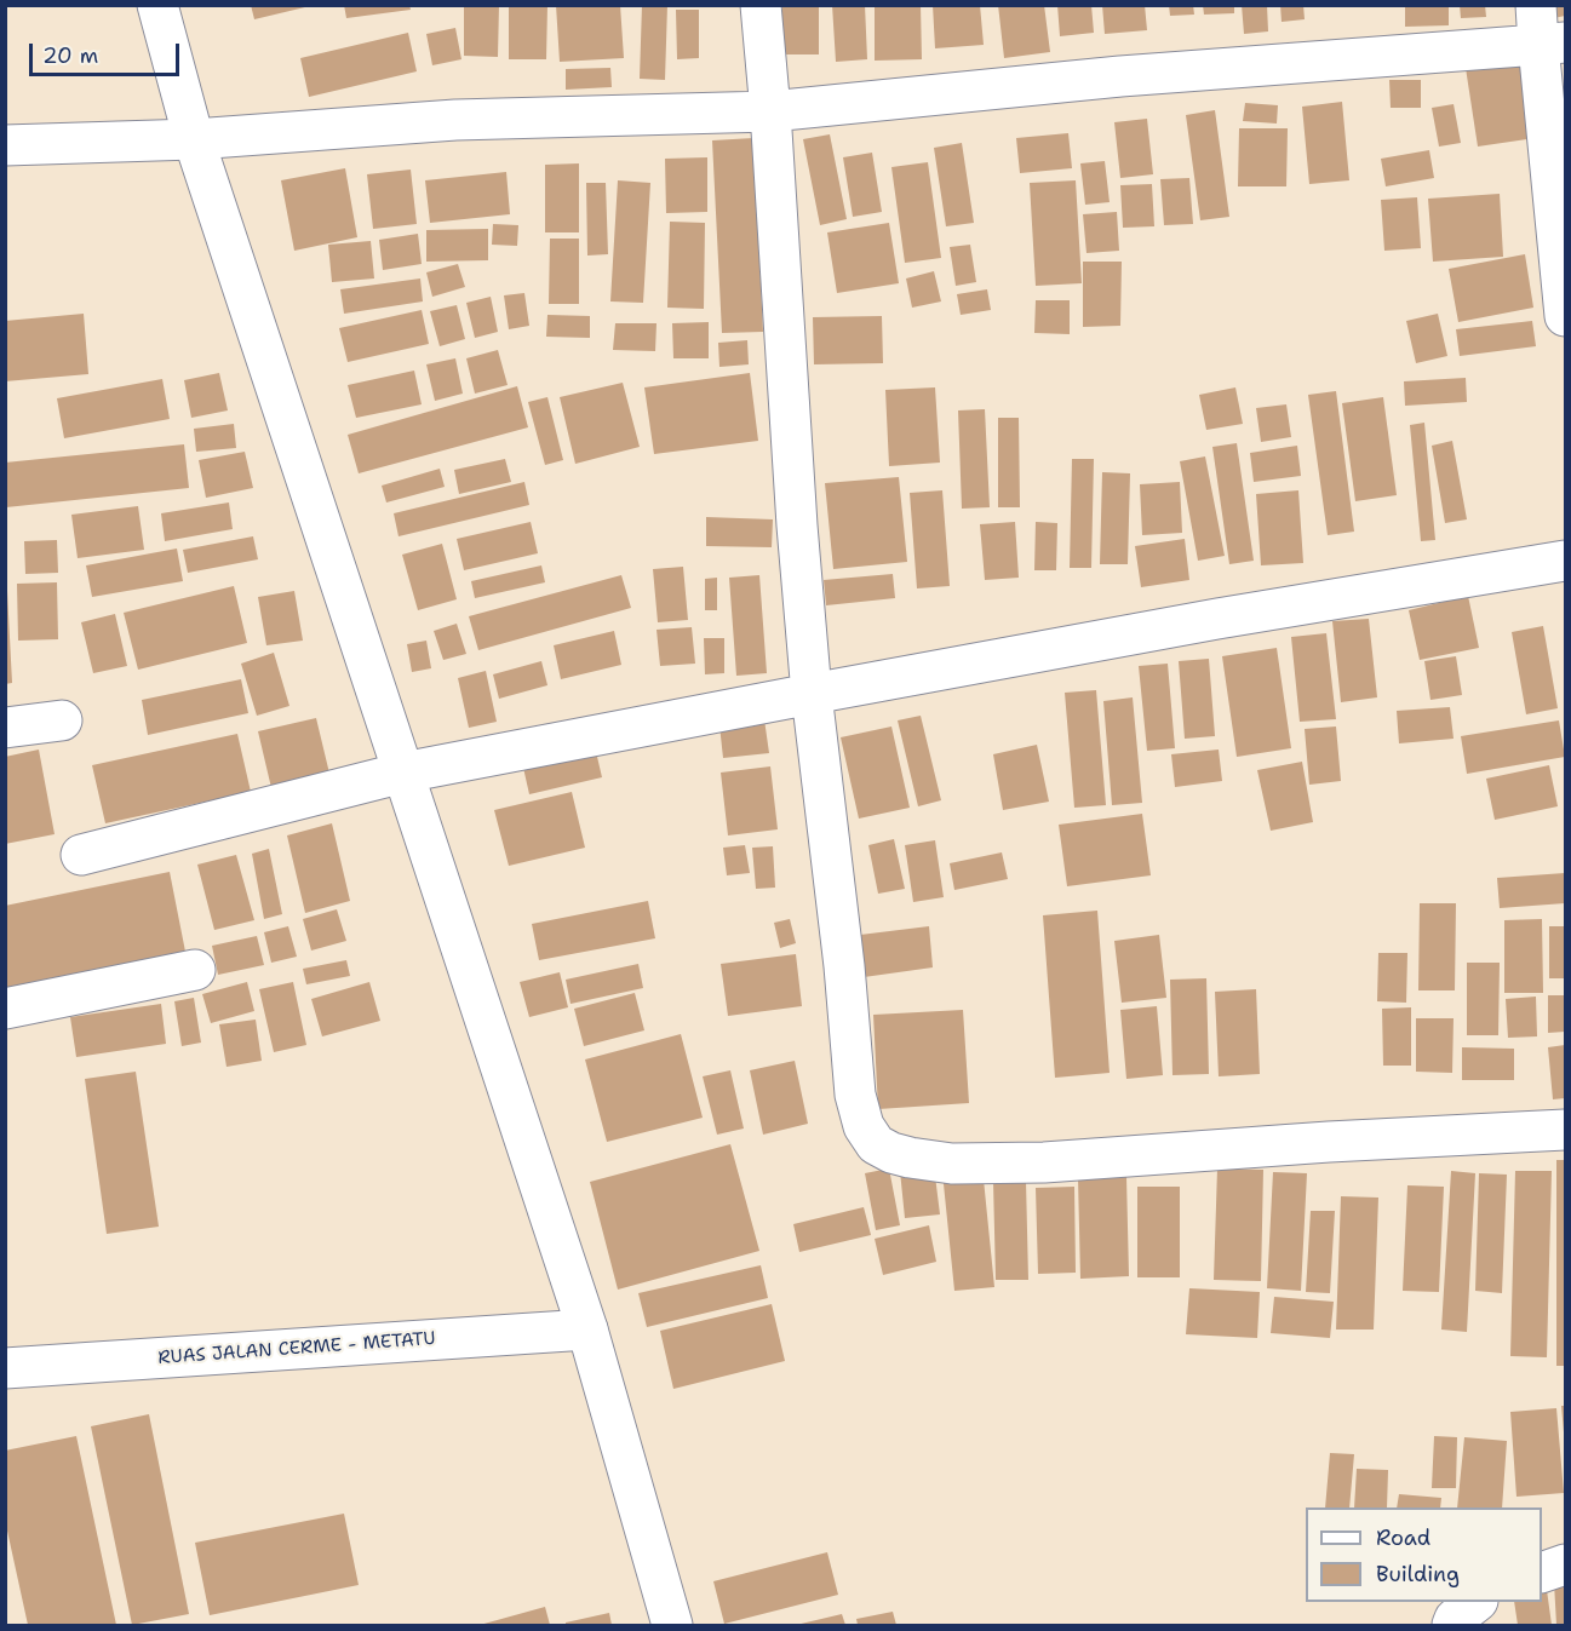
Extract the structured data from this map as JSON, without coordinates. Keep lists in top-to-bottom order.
{
  "streets": {
    "main road": ["RUAS JALAN CERME - METATU"]
  },
  "legend": ["Road", "Building"],
  "scale_bar": "20 m"
}
